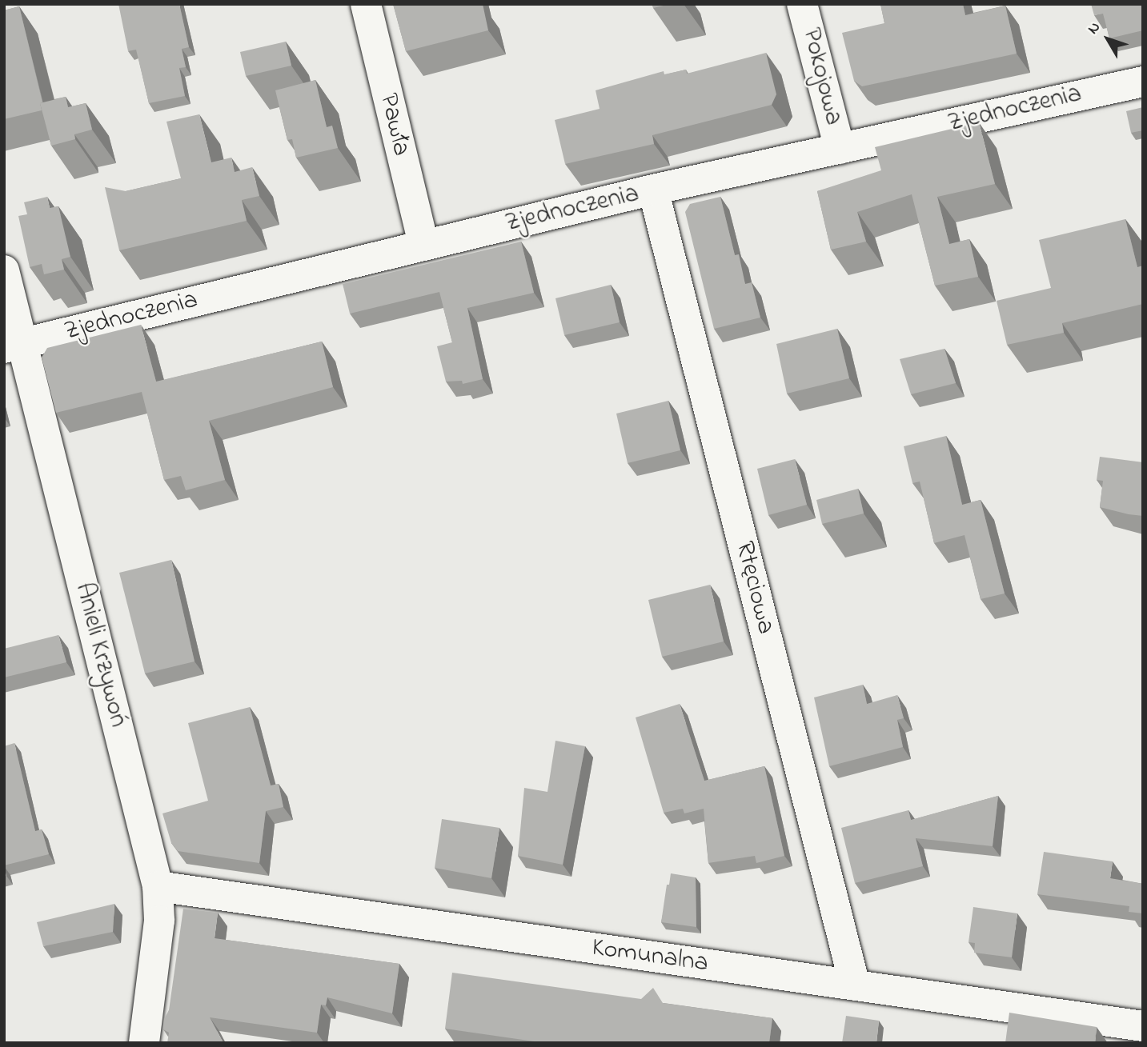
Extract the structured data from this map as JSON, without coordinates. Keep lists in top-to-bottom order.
{
  "streets": {
    "street": [
      "Pokojowa",
      "Zjednoczenia",
      "Pawła",
      "Rtęciowa",
      "Anieli Krzywoń",
      "Komunalna"
    ]
  },
  "crossings": [
    ["Pokojowa", "Zjednoczenia"],
    ["Zjednoczenia", "Pawła"],
    ["Zjednoczenia", "Rtęciowa"],
    ["Zjednoczenia", "Anieli Krzywoń"],
    ["Rtęciowa", "Komunalna"],
    ["Anieli Krzywoń", "Komunalna"]
  ],
  "north": "top left"
}
